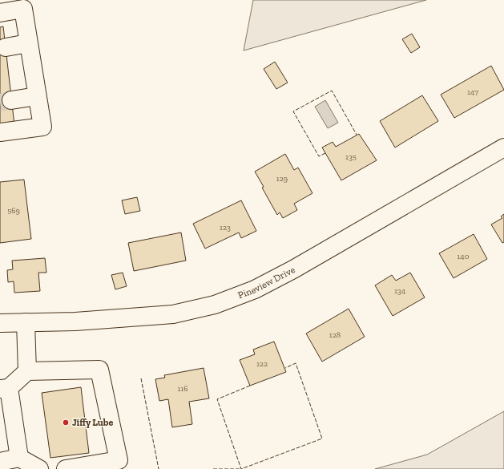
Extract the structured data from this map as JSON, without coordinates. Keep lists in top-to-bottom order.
{
  "streets": {
    "street": ["Pineview Drive"]
  },
  "places": ["Jiffy Lube"],
  "house_numbers": [
    "147",
    "135",
    "129",
    "569",
    "123",
    "140",
    "134",
    "128",
    "122",
    "116"
  ]
}
